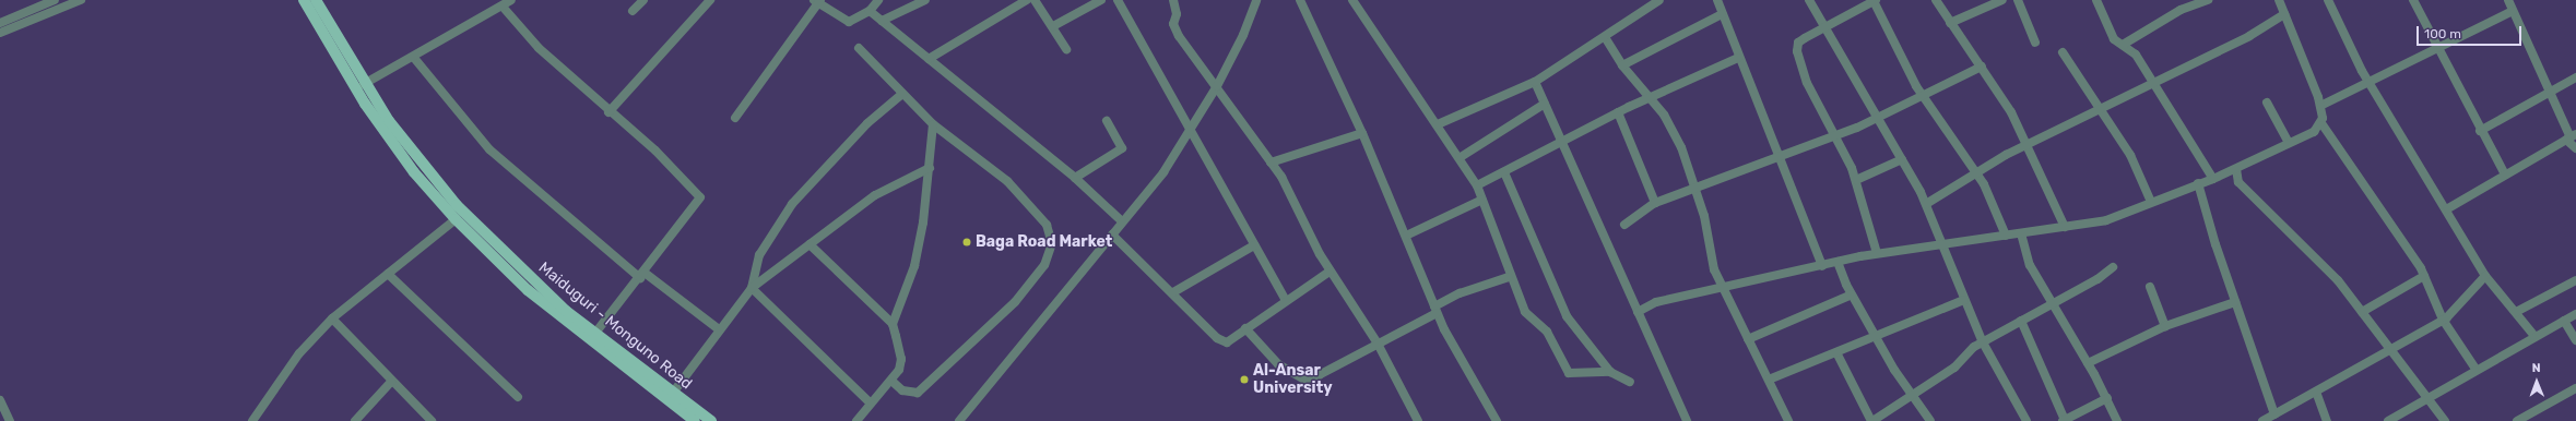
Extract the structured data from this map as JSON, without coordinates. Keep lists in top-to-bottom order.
{
  "streets": {
    "main road": ["Maiduguri - Monguno Road"]
  },
  "places": ["Baga Road Market", "Al-Ansar University"],
  "scale_bar": "100 m",
  "north": "top"
}
